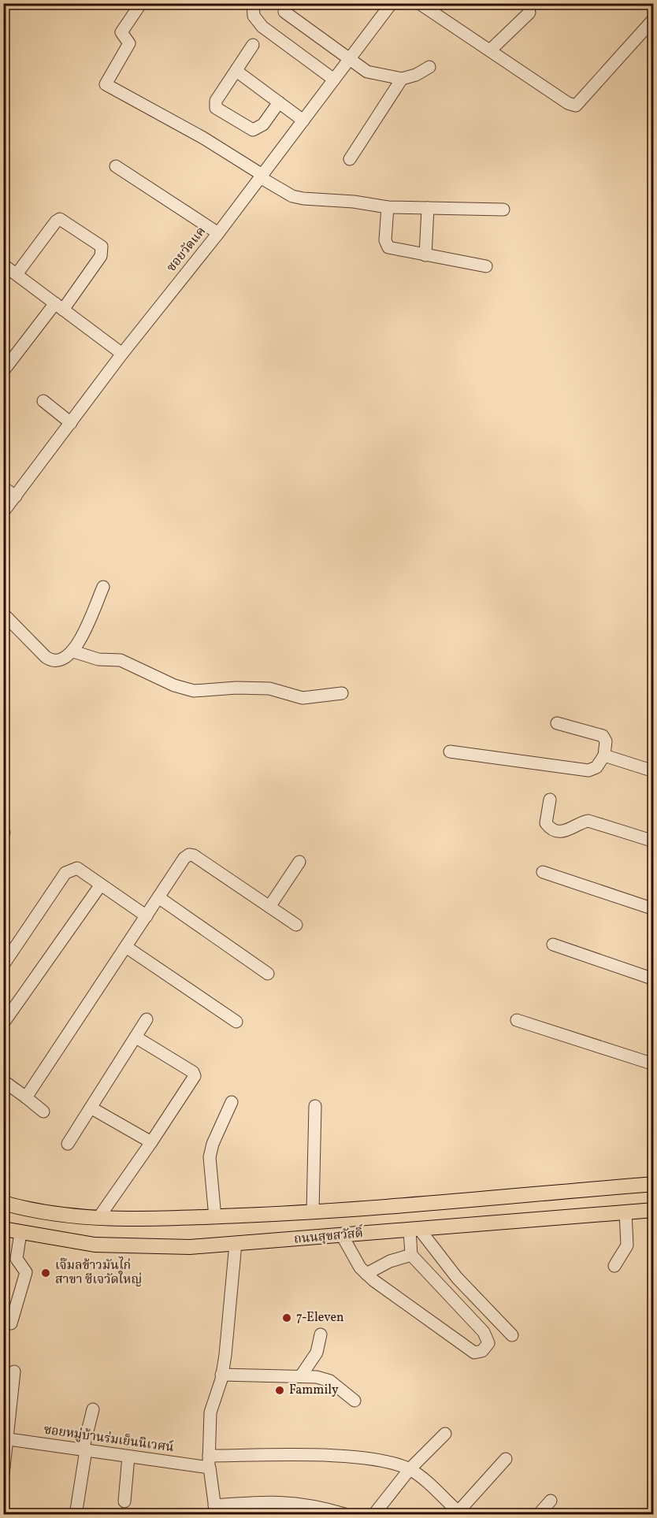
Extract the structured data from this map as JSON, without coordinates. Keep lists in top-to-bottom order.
{
  "streets": {
    "main road": ["ถนนสุขสวัสดิ์"],
    "street": ["ซอยวัดแค", "ซอยหมู่บ้านร่มเย็นนิเวศน์"]
  },
  "places": ["เจ๊มลข้าวมันไก่ สาขา ซีเจวัดใหญ่", "7-Eleven", "Fammily"]
}
